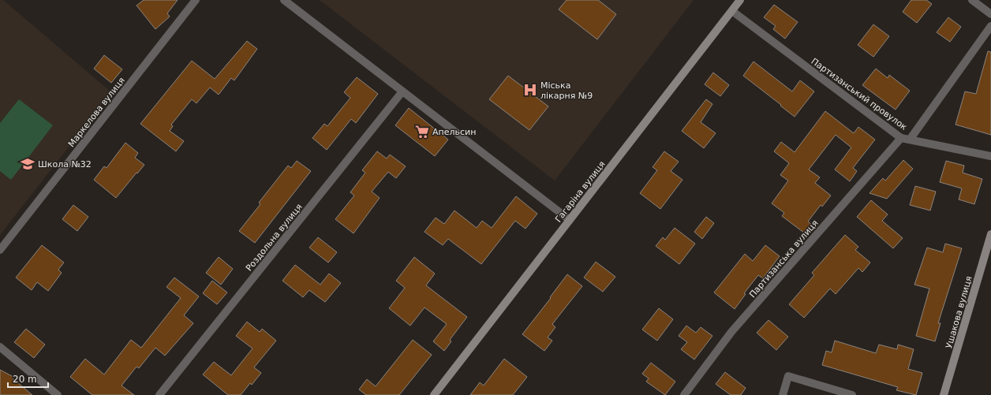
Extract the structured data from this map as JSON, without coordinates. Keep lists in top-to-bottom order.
{
  "streets": {
    "street": [
      "Партизанський провулок",
      "Маркелова вулиця",
      "Гагаріна вулиця",
      "Роздольна вулиця",
      "Партизанська вулиця",
      "Ушакова вулиця"
    ]
  },
  "crossings": [
    ["Партизанський провулок", "Гагаріна вулиця"],
    ["Партизанський провулок", "Партизанська вулиця"]
  ],
  "places": {
    "hospital": ["Міська лікарня №9"],
    "supermarket": ["Апельсин"],
    "school or university": ["Школа №32"]
  },
  "scale_bar": "20 m"
}
